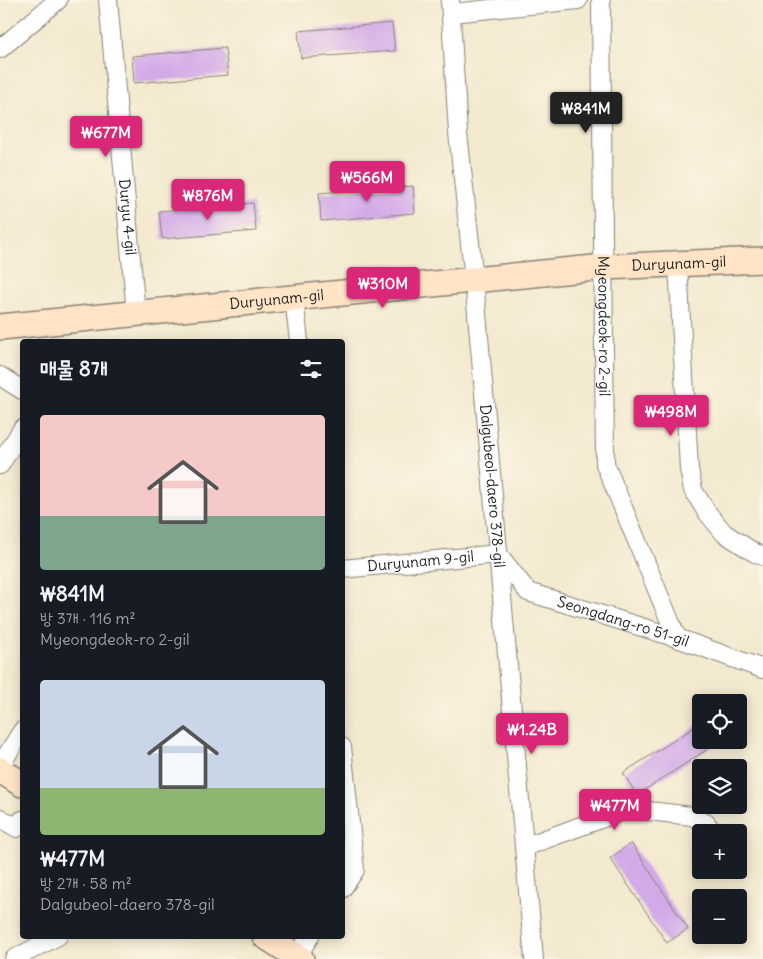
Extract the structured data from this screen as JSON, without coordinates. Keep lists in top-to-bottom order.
{
  "streets": {
    "street": [
      "Duryu 4-gil",
      "Duryunam-gil",
      "Myeongdeok-ro 2-gil",
      "Dalgubeol-daero 378-gil",
      "Duryunam 9-gil",
      "Seongdang-ro 51-gil"
    ]
  },
  "crossings": [
    ["Duryu 4-gil", "Duryunam-gil"],
    ["Duryunam-gil", "Myeongdeok-ro 2-gil"],
    ["Duryunam-gil", "Dalgubeol-daero 378-gil"],
    ["Myeongdeok-ro 2-gil", "Seongdang-ro 51-gil"],
    ["Dalgubeol-daero 378-gil", "Duryunam 9-gil"],
    ["Dalgubeol-daero 378-gil", "Seongdang-ro 51-gil"],
    ["Duryunam 9-gil", "Seongdang-ro 51-gil"]
  ],
  "page": {
    "price": [
      "₩841M",
      "₩677M",
      "₩566M",
      "₩876M",
      "₩310M",
      "₩498M",
      "₩1.24B",
      "₩477M"
    ],
    "heading": "매물 8개",
    "list": [
      {
        "name": "₩841M",
        "note": "방 3개 · 116 m² · Myeongdeok-ro 2-gil"
      },
      {
        "name": "₩477M",
        "note": "방 2개 · 58 m² · Dalgubeol-daero 378-gil"
      }
    ],
    "map_buttons": ["+", "−"]
  }
}
